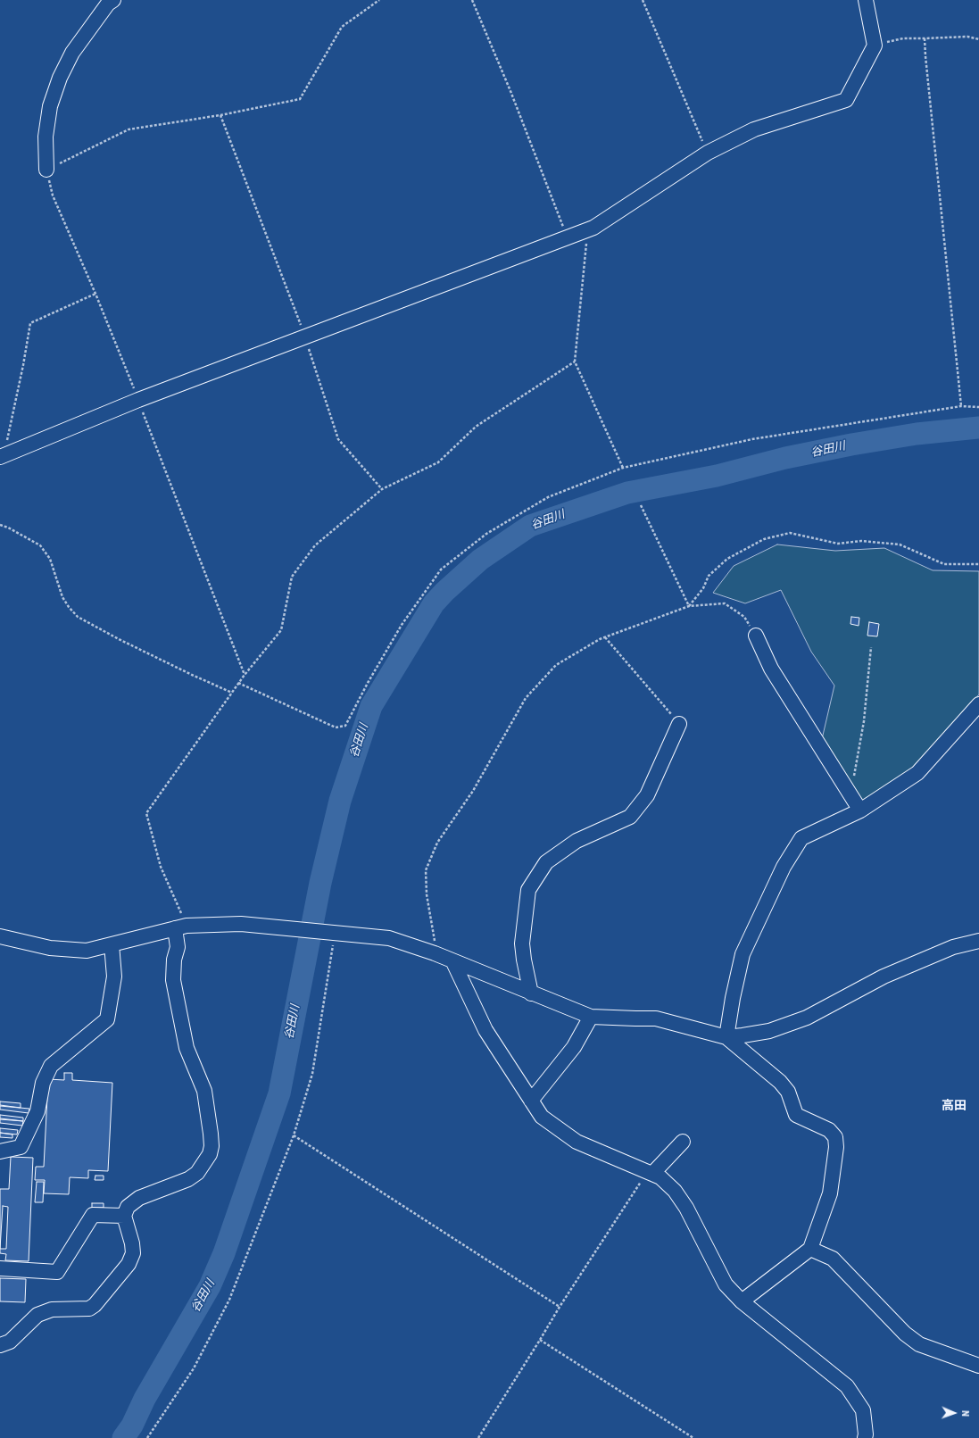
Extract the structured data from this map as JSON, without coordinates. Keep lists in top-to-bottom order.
{
  "districts": ["高田"],
  "water": ["谷田川"],
  "north": "right"
}
